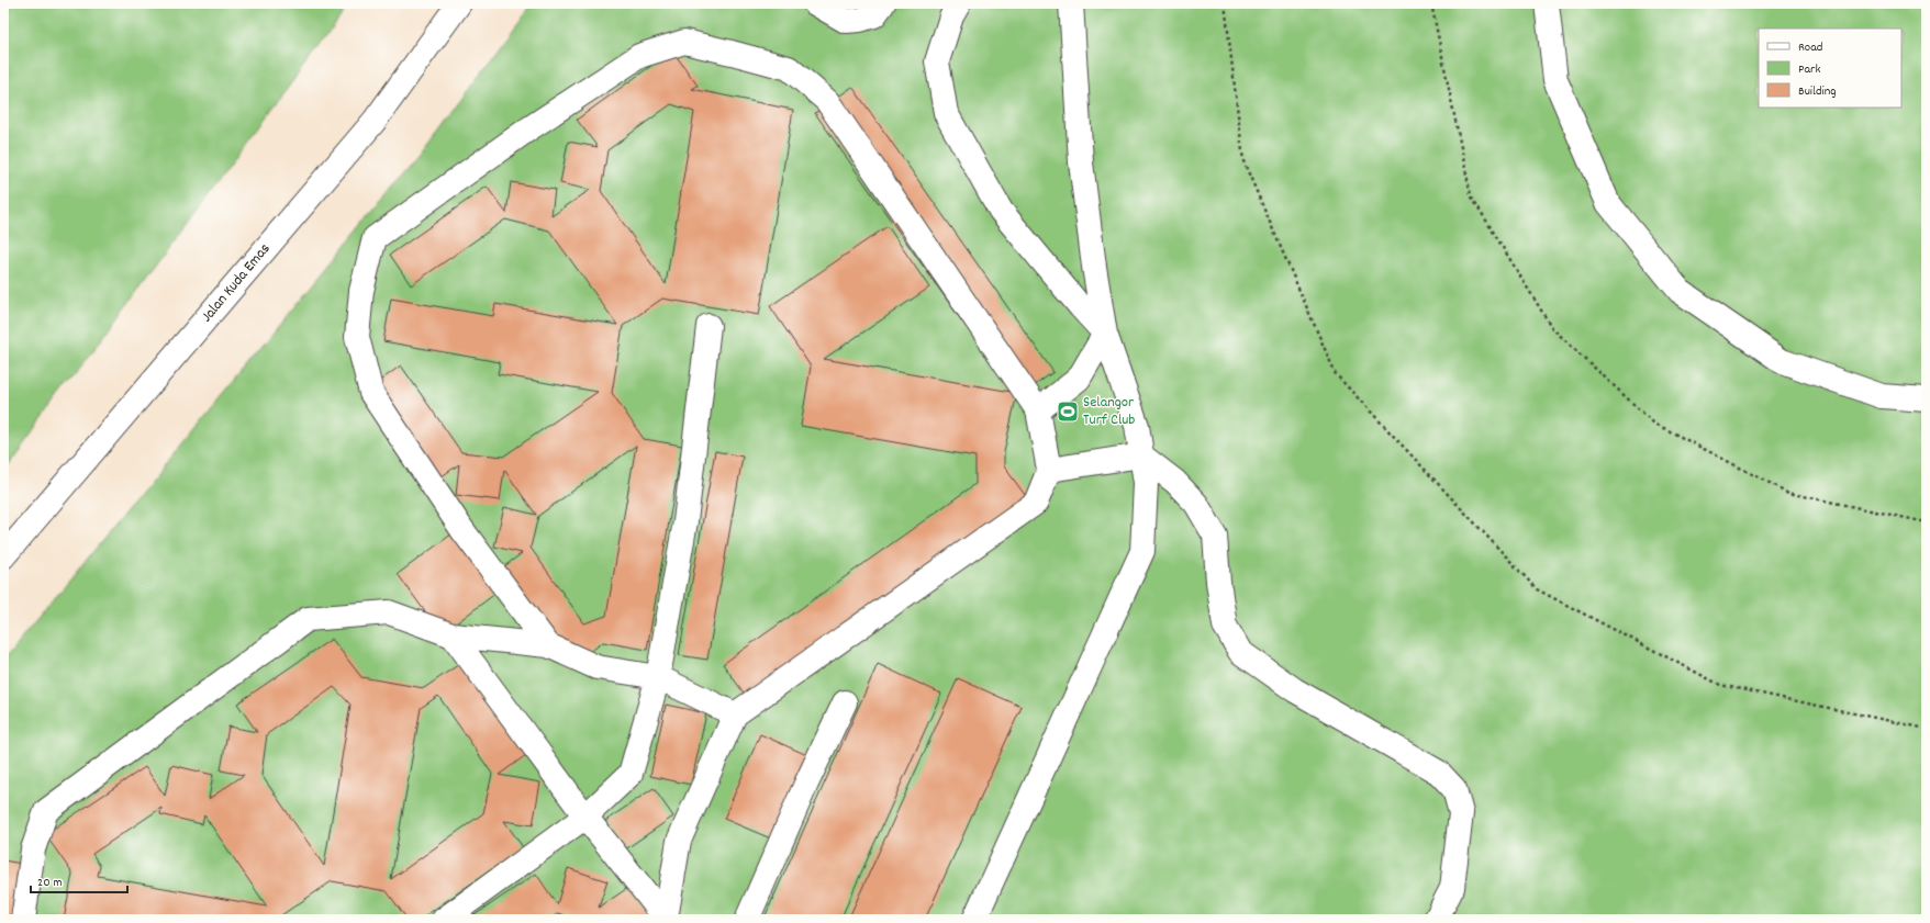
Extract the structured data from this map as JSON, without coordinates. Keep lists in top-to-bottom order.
{
  "streets": {
    "street": ["Jalan Kuda Emas"]
  },
  "places": {
    "sports": ["Selangor Turf Club"]
  },
  "legend": ["Road", "Park", "Building"],
  "scale_bar": "20 m"
}
